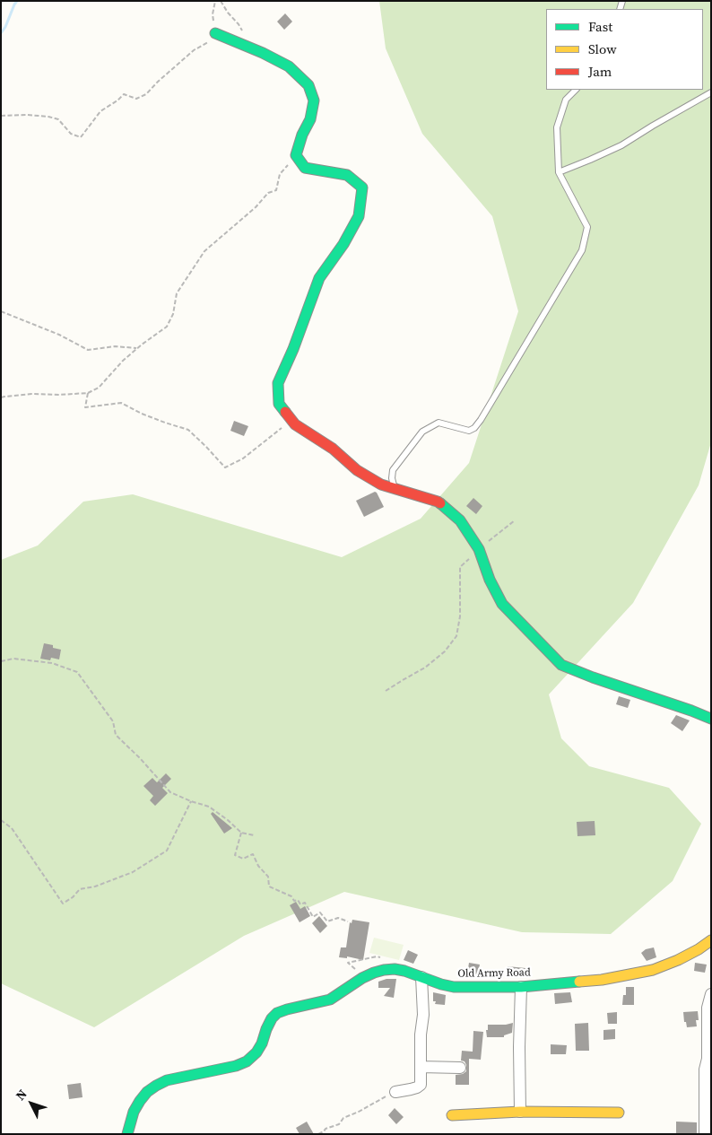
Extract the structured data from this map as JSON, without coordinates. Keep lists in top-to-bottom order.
{
  "streets": {
    "street": ["Old Army Road"]
  },
  "legend": ["Fast", "Slow", "Jam"],
  "north": "top left"
}
